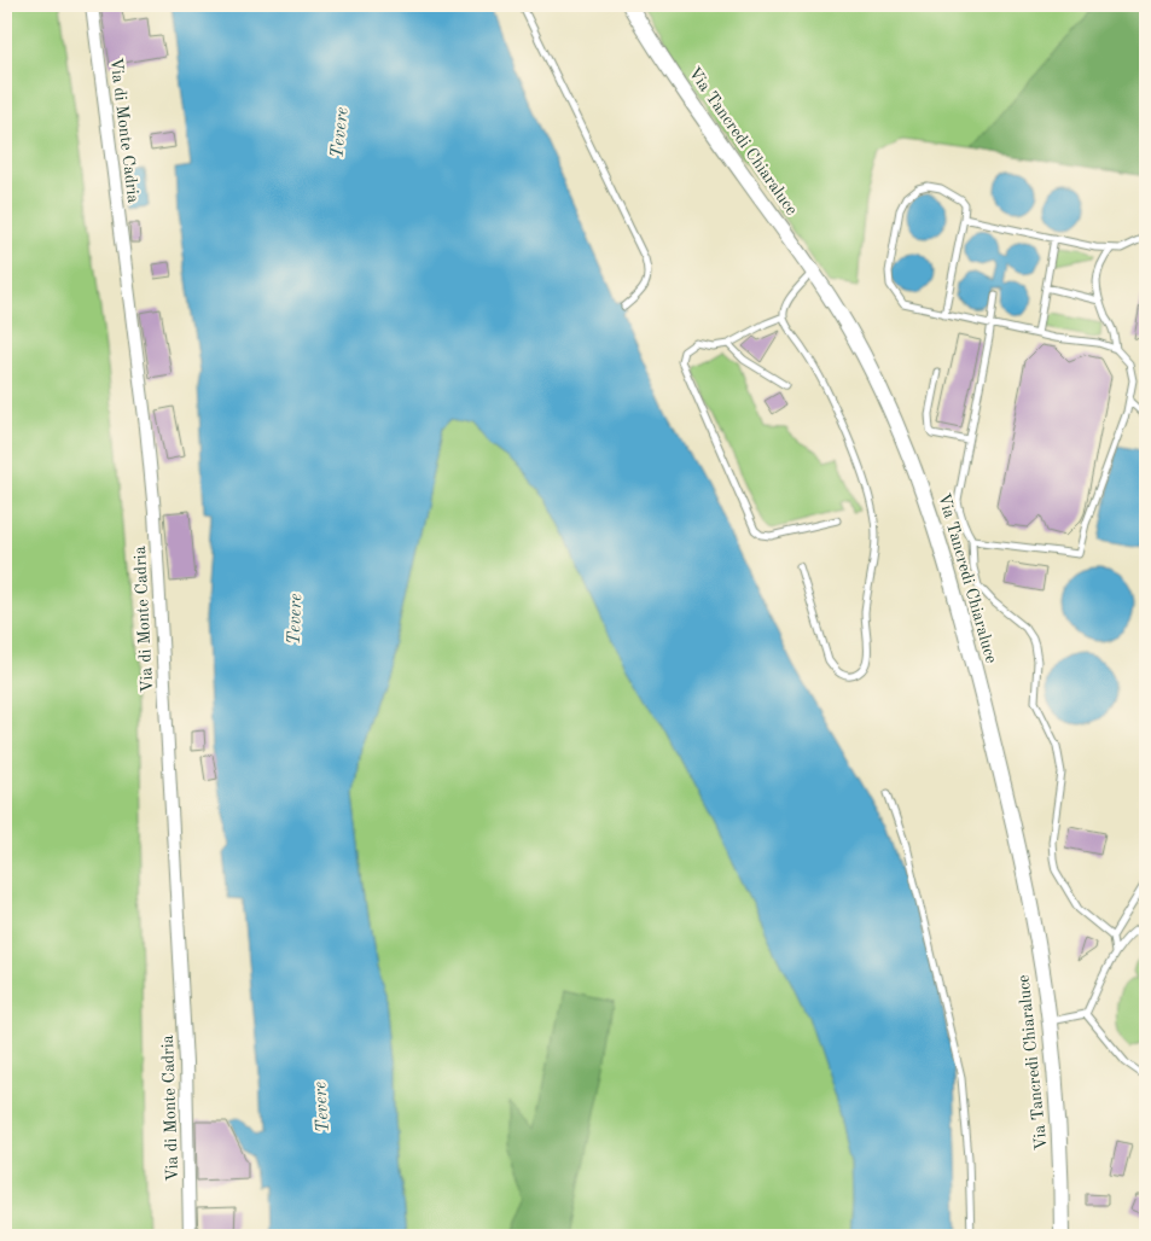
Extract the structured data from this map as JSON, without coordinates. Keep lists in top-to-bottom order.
{
  "streets": {
    "street": ["Via di Monte Cadria", "Via Tancredi Chiaraluce"]
  },
  "water": ["Tevere"]
}
